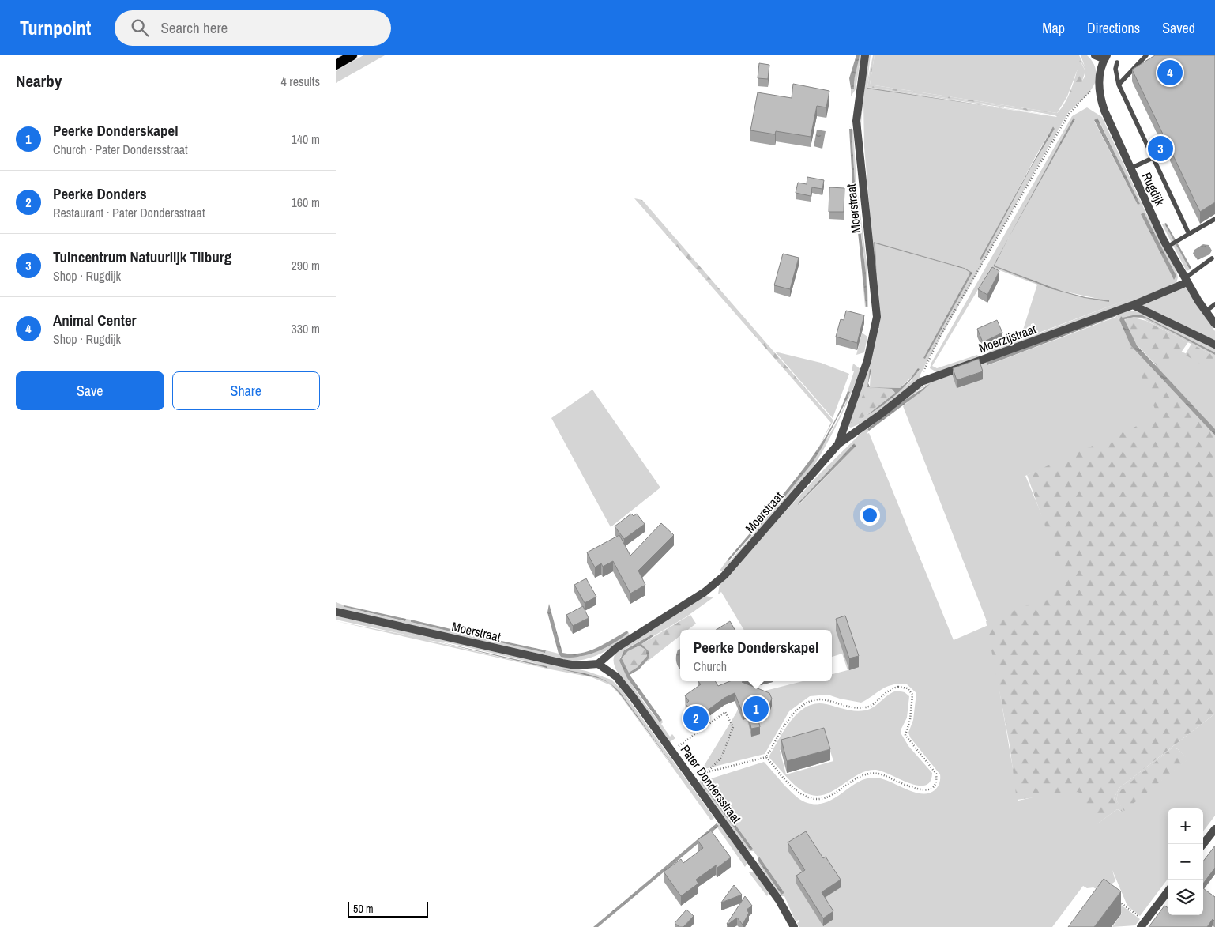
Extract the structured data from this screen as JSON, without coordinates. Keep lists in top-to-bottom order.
{
  "streets": {
    "street": [
      "Rugdijk",
      "Moerstraat",
      "Moerzijstraat",
      "Pater Dondersstraat"
    ]
  },
  "crossings": [
    ["Rugdijk", "Moerzijstraat"],
    ["Moerstraat", "Moerzijstraat"],
    ["Moerstraat", "Pater Dondersstraat"]
  ],
  "scale_bar": "50 m",
  "page": {
    "header": "Turnpoint",
    "search": "Search here",
    "nav": ["Map", "Directions", "Saved"],
    "heading": ["Nearby", "4 results"],
    "pins": [
      "4",
      "3",
      "1",
      "2"
    ],
    "list": [
      {
        "mark": "1",
        "name": "Peerke Donderskapel",
        "note": "Church · Pater Dondersstraat",
        "value": "140 m"
      },
      {
        "mark": "2",
        "name": "Peerke Donders",
        "note": "Restaurant · Pater Dondersstraat",
        "value": "160 m"
      },
      {
        "mark": "3",
        "name": "Tuincentrum Natuurlijk Tilburg",
        "note": "Shop · Rugdijk",
        "value": "290 m"
      },
      {
        "mark": "4",
        "name": "Animal Center",
        "note": "Shop · Rugdijk",
        "value": "330 m"
      }
    ],
    "buttons": ["Save", "Share"],
    "popup": ["Peerke Donderskapel", "Church"],
    "map_buttons": ["+", "−"],
    "scale": "50 m"
  }
}
